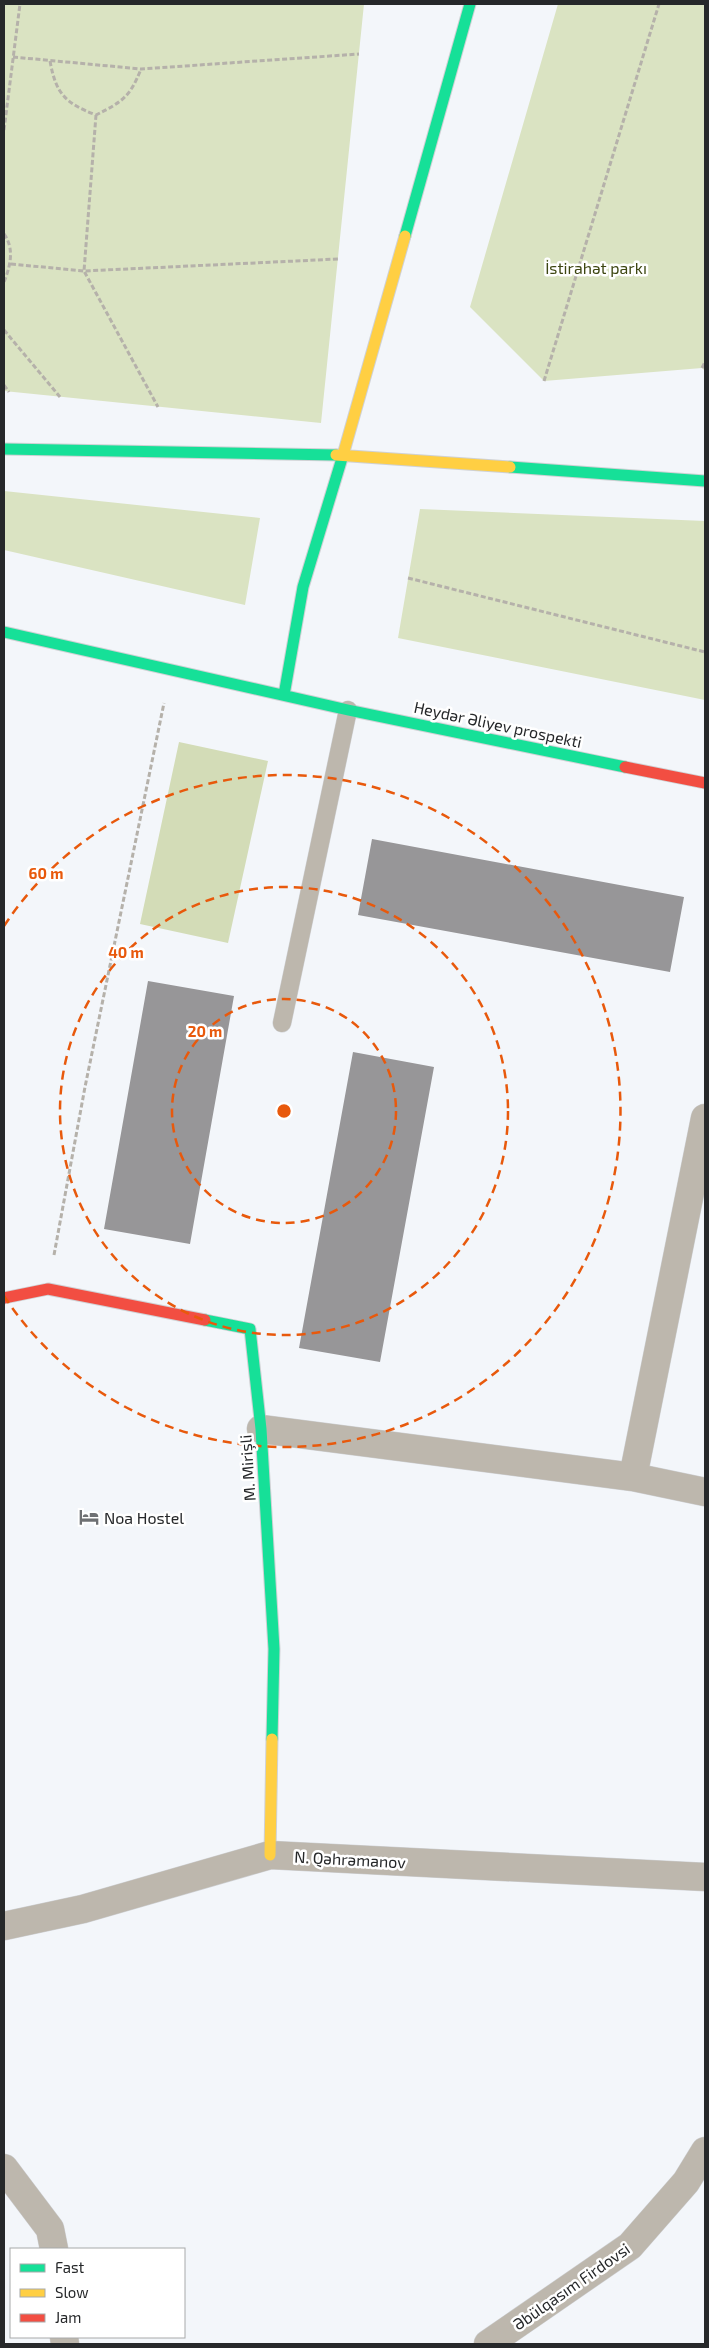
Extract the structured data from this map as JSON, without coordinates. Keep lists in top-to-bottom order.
{
  "streets": {
    "main road": ["Heydər Əliyev prospekti", "M. Mirişli"],
    "street": ["N. Qəhrəmanov", "Əbülqasım Firdovsi"]
  },
  "crossings": [
    ["M. Mirişli", "N. Qəhrəmanov"]
  ],
  "parks": ["İstirahət parkı"],
  "places": {
    "hotel": ["Noa Hostel"]
  },
  "legend": ["Fast", "Slow", "Jam"],
  "rings": ["60 m", "40 m", "20 m"]
}
